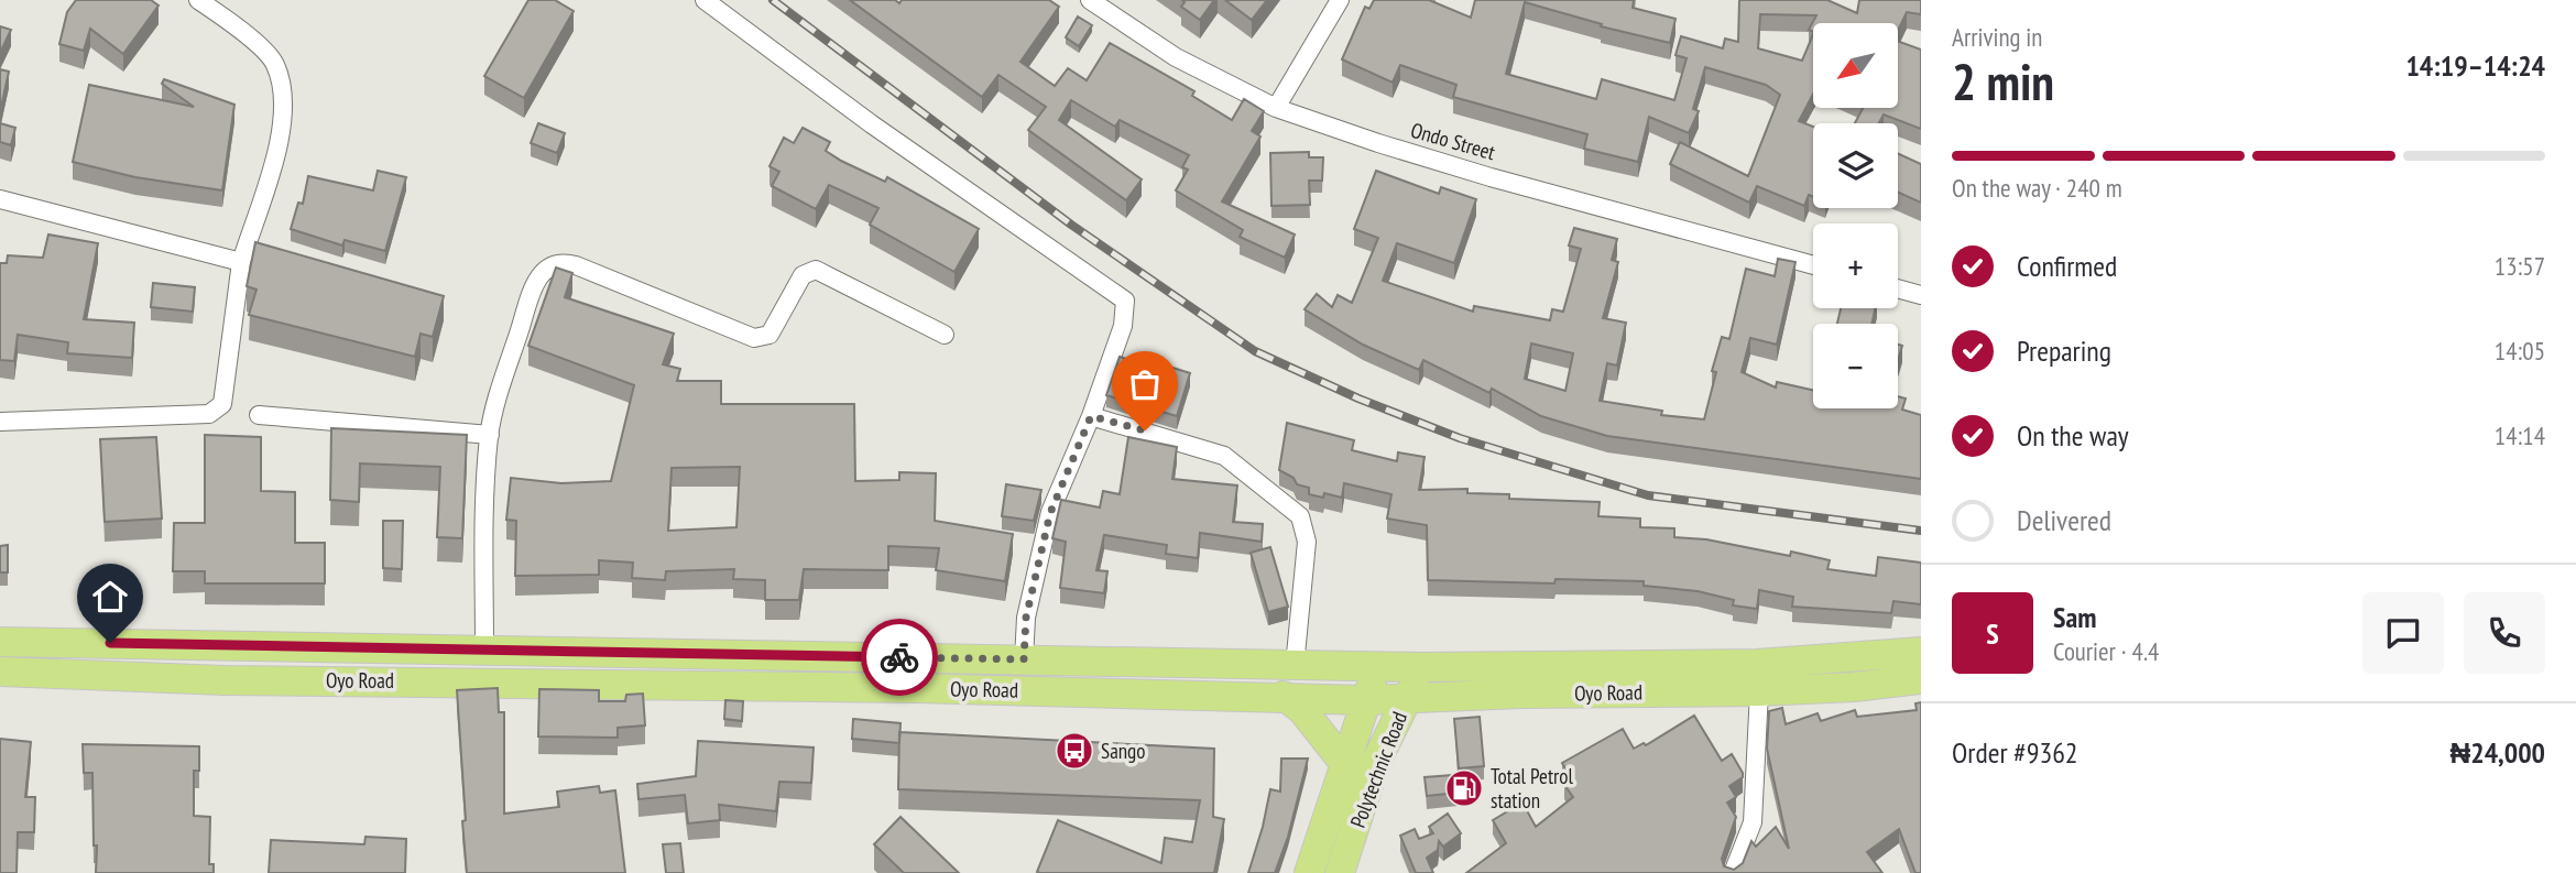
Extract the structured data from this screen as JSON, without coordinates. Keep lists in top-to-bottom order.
{
  "streets": {
    "main road": ["Oyo Road", "Polytechnic Road"],
    "street": ["Ondo Street"]
  },
  "crossings": [
    ["Oyo Road", "Polytechnic Road"]
  ],
  "places": {
    "bus stop": ["Sango"],
    "fuel station": ["Total Petrol station"]
  },
  "north": "bottom left",
  "page": {
    "heading": ["2 min", "Arriving in", "14:19–14:24"],
    "panel": [
      "Sam",
      "Courier · 4.4",
      "Order #9362",
      "₦24,000"
    ],
    "map_buttons": ["+", "−"],
    "bar": "On the way · 240 m",
    "list": [
      ["Confirmed", "13:57"],
      ["Preparing", "14:05"],
      ["On the way", "14:14"],
      "Delivered"
    ],
    "round": "S"
  }
}
